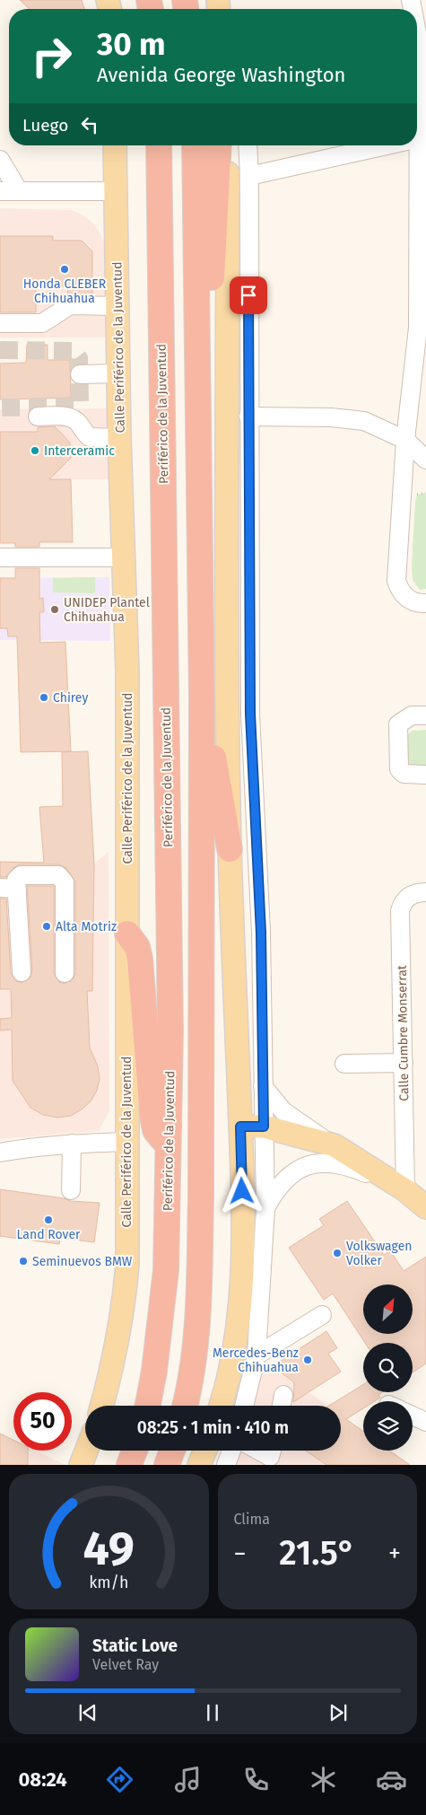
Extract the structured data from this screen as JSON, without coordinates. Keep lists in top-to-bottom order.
{
  "streets": {
    "highway": ["Periférico de la Juventud"],
    "main road": ["Calle Periférico de la Juventud"],
    "street": ["Calle Cumbre Monserrat"]
  },
  "places": [
    "Honda CLEBER Chihuahua",
    "Interceramic",
    "UNIDEP Plantel Chihuahua",
    "Chirey",
    "Alta Motriz",
    "Land Rover",
    "Volkswagen Volker",
    "Seminuevos BMW",
    "Mercedes-Benz Chihuahua"
  ],
  "north": "top right",
  "page": {
    "turn": ["30 m", "Avenida George Washington"],
    "then": "Luego",
    "limit": "50",
    "trip": "08:25 · 1 min · 410 m",
    "tile": "Clima",
    "heat": ["−", "21.5°", "+"],
    "song": ["Static Love", "Velvet Ray"],
    "tabs": "08:24",
    "gauge": ["49", "km/h"]
  }
}
